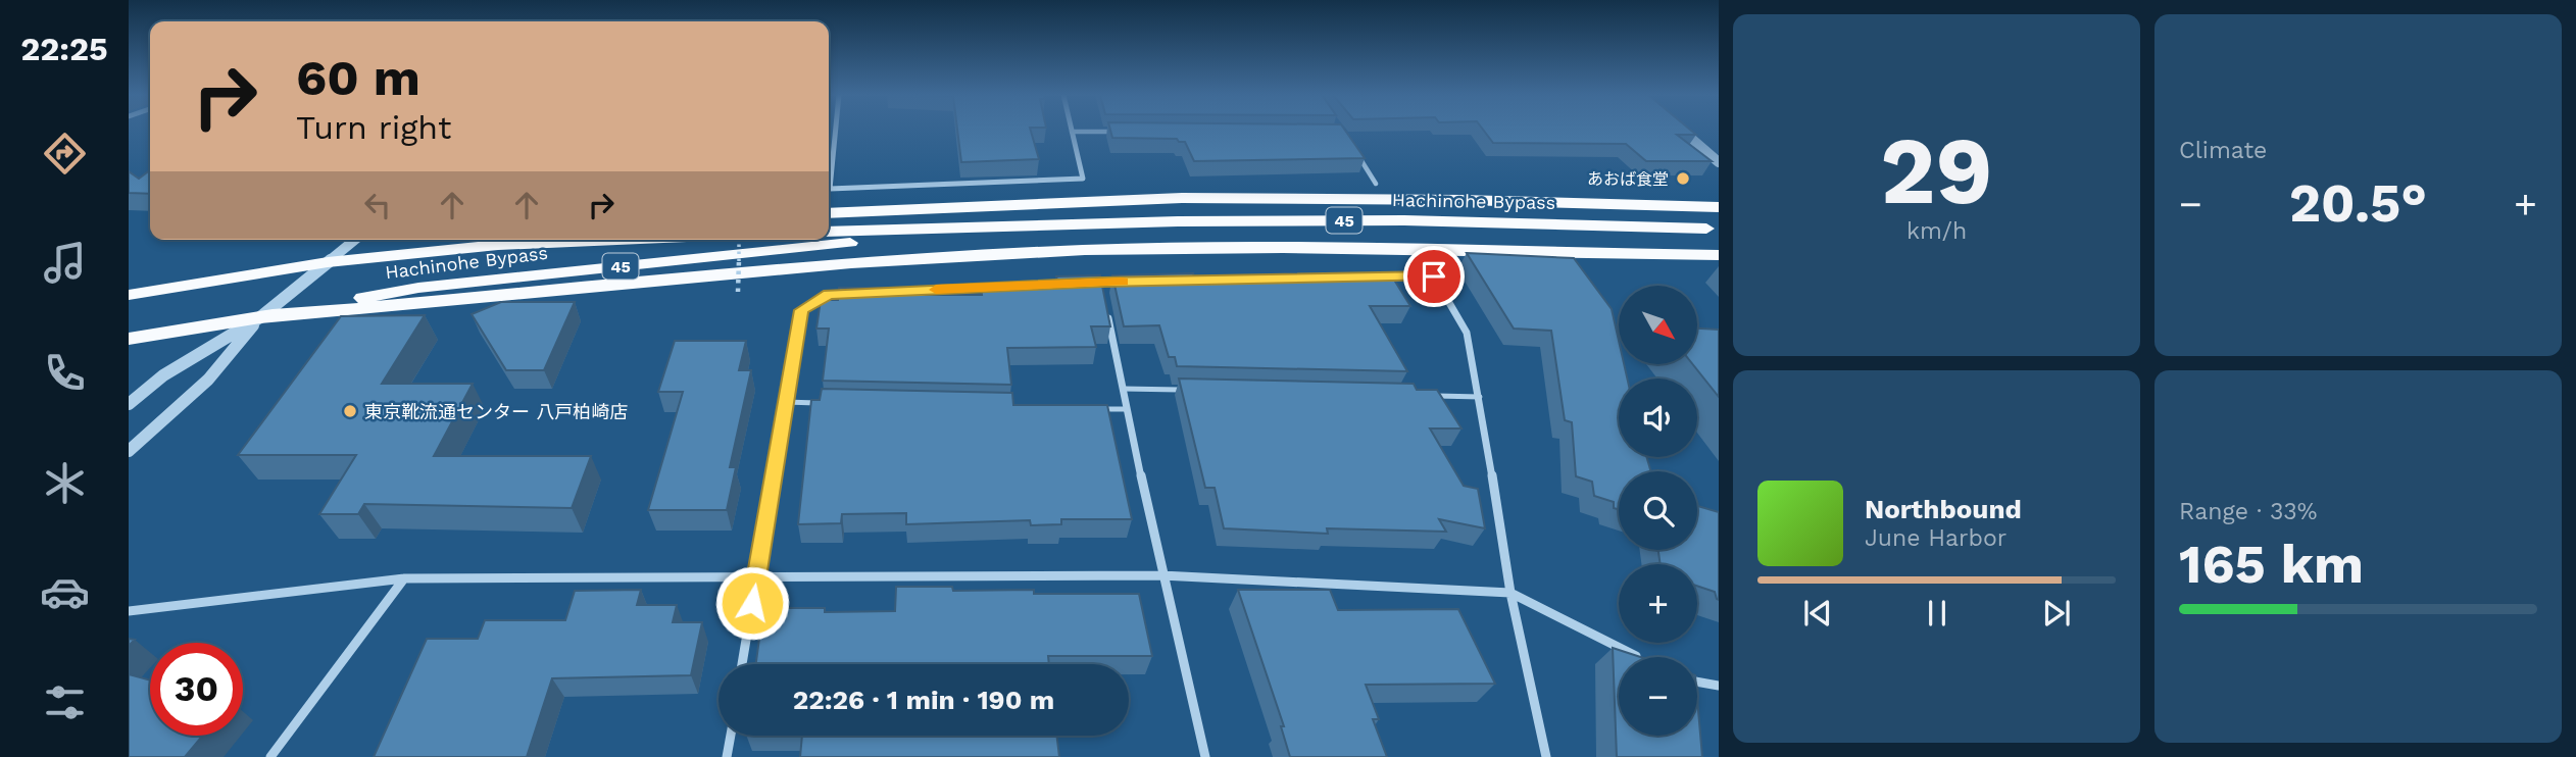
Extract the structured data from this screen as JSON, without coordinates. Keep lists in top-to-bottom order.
{
  "streets": {
    "highway": ["Hachinohe Bypass", "45"]
  },
  "places": ["あおば食堂", "東京靴流通センター 八戸柏崎店"],
  "north": "bottom right",
  "page": {
    "tabs": "22:25",
    "tile": [
      ["29", "km/h"],
      "Climate",
      ["Range · 33%", "165 km"]
    ],
    "turn": ["60 m", "Turn right"],
    "heat": ["−", "20.5°", "+"],
    "map_buttons": ["+", "−"],
    "song": ["Northbound", "June Harbor"],
    "limit": "30",
    "trip": "22:26 · 1 min · 190 m"
  }
}
